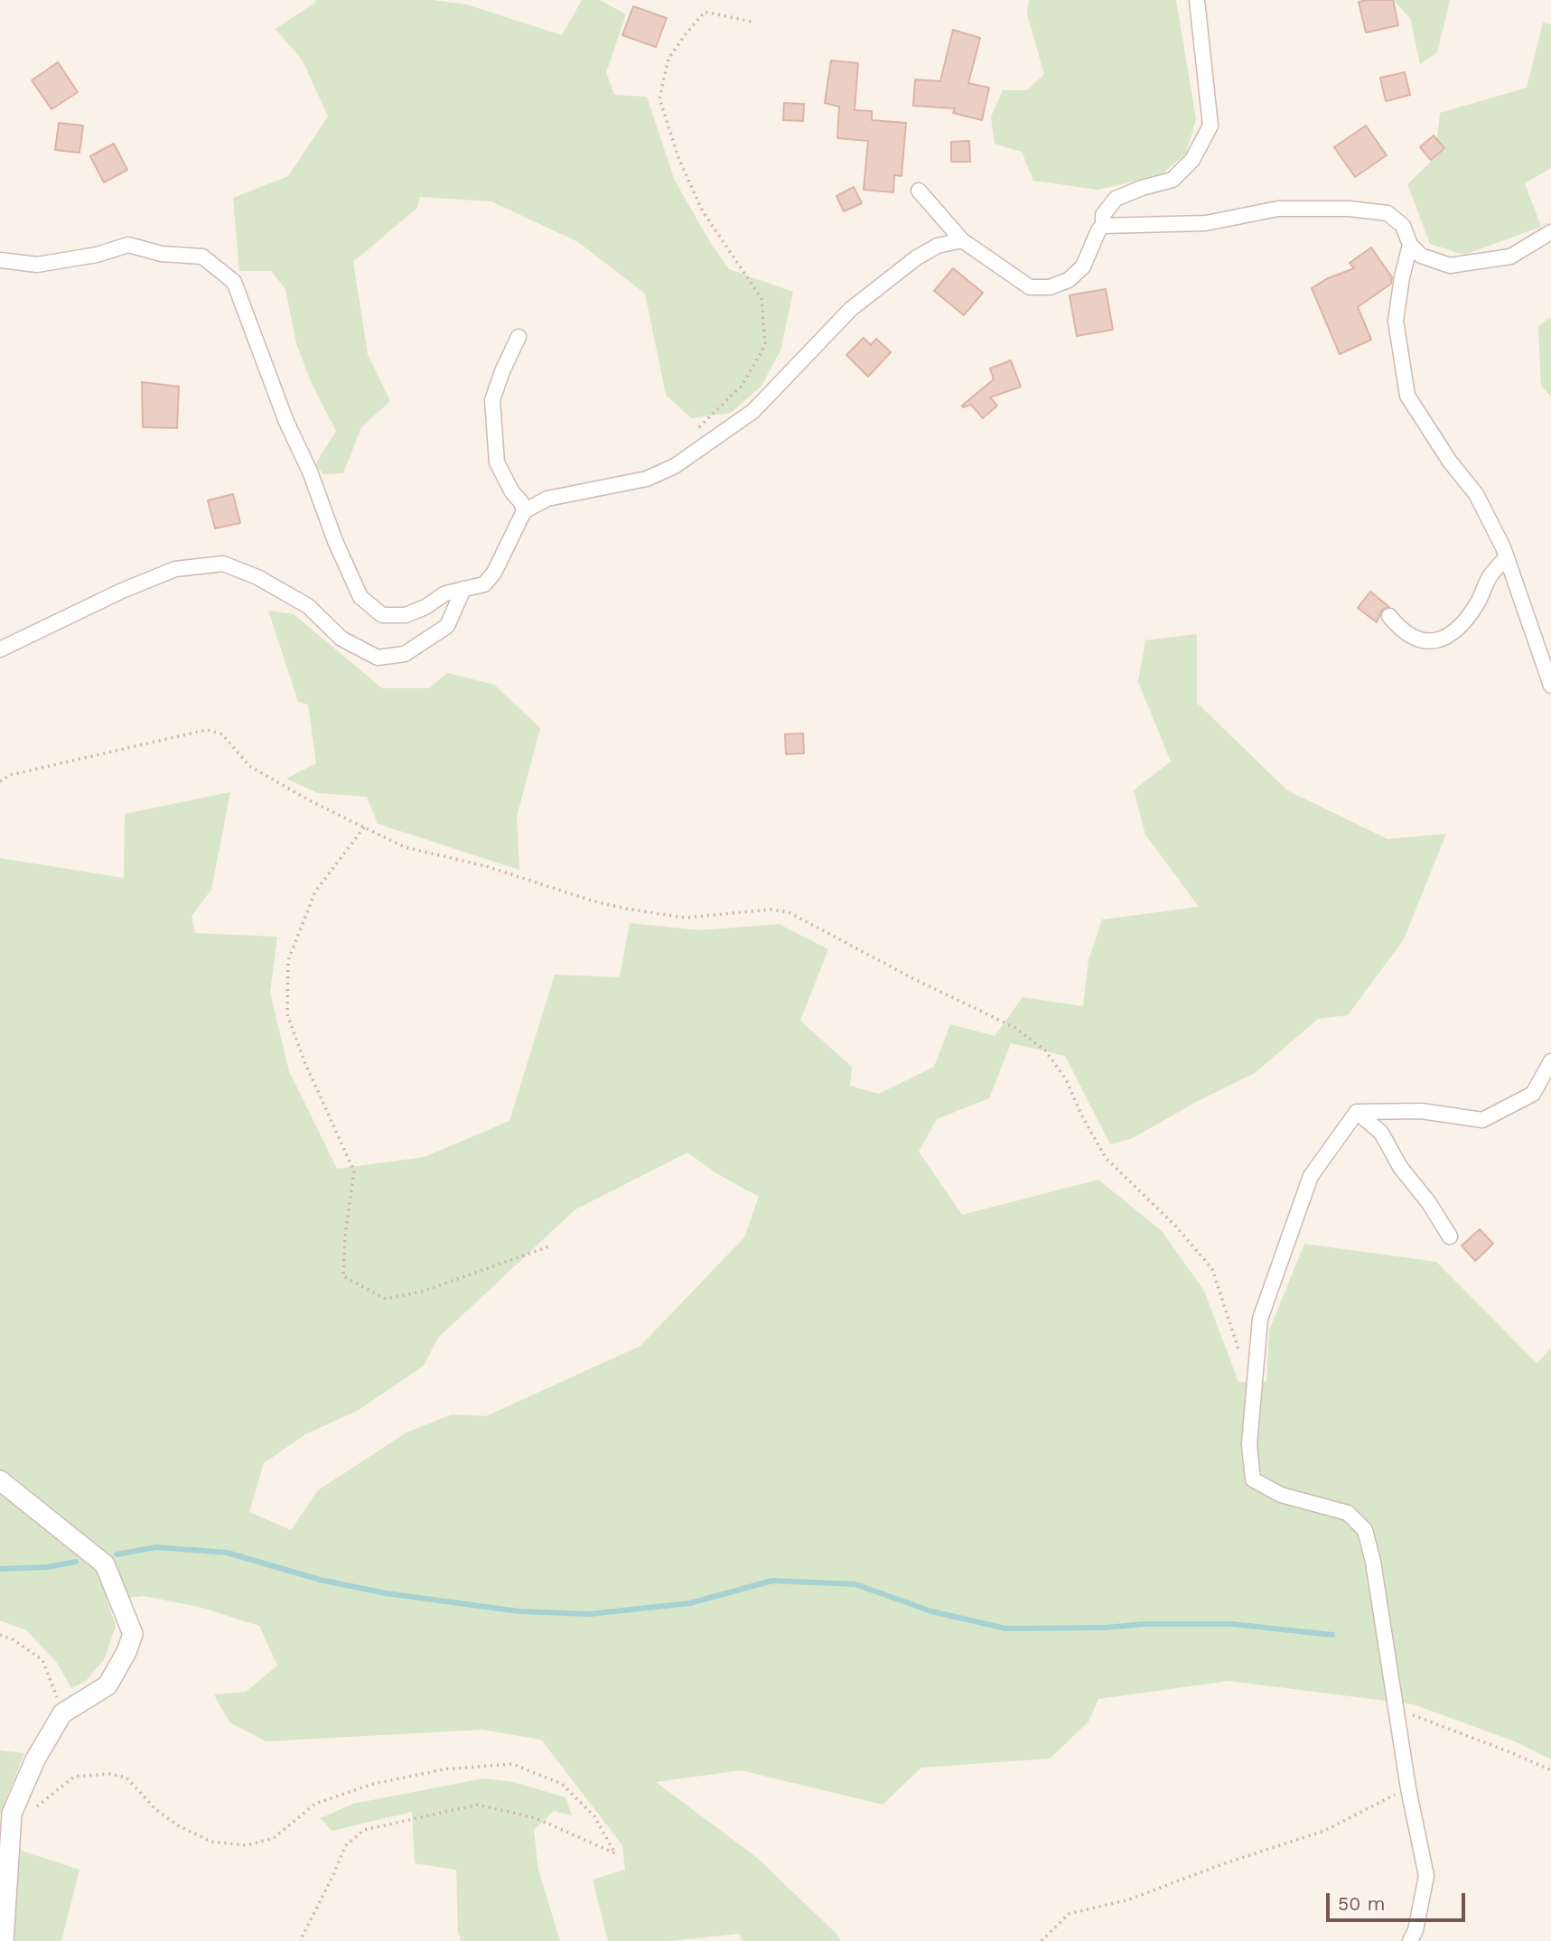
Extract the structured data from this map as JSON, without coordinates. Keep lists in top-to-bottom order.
{
  "scale_bar": "50 m"
}
